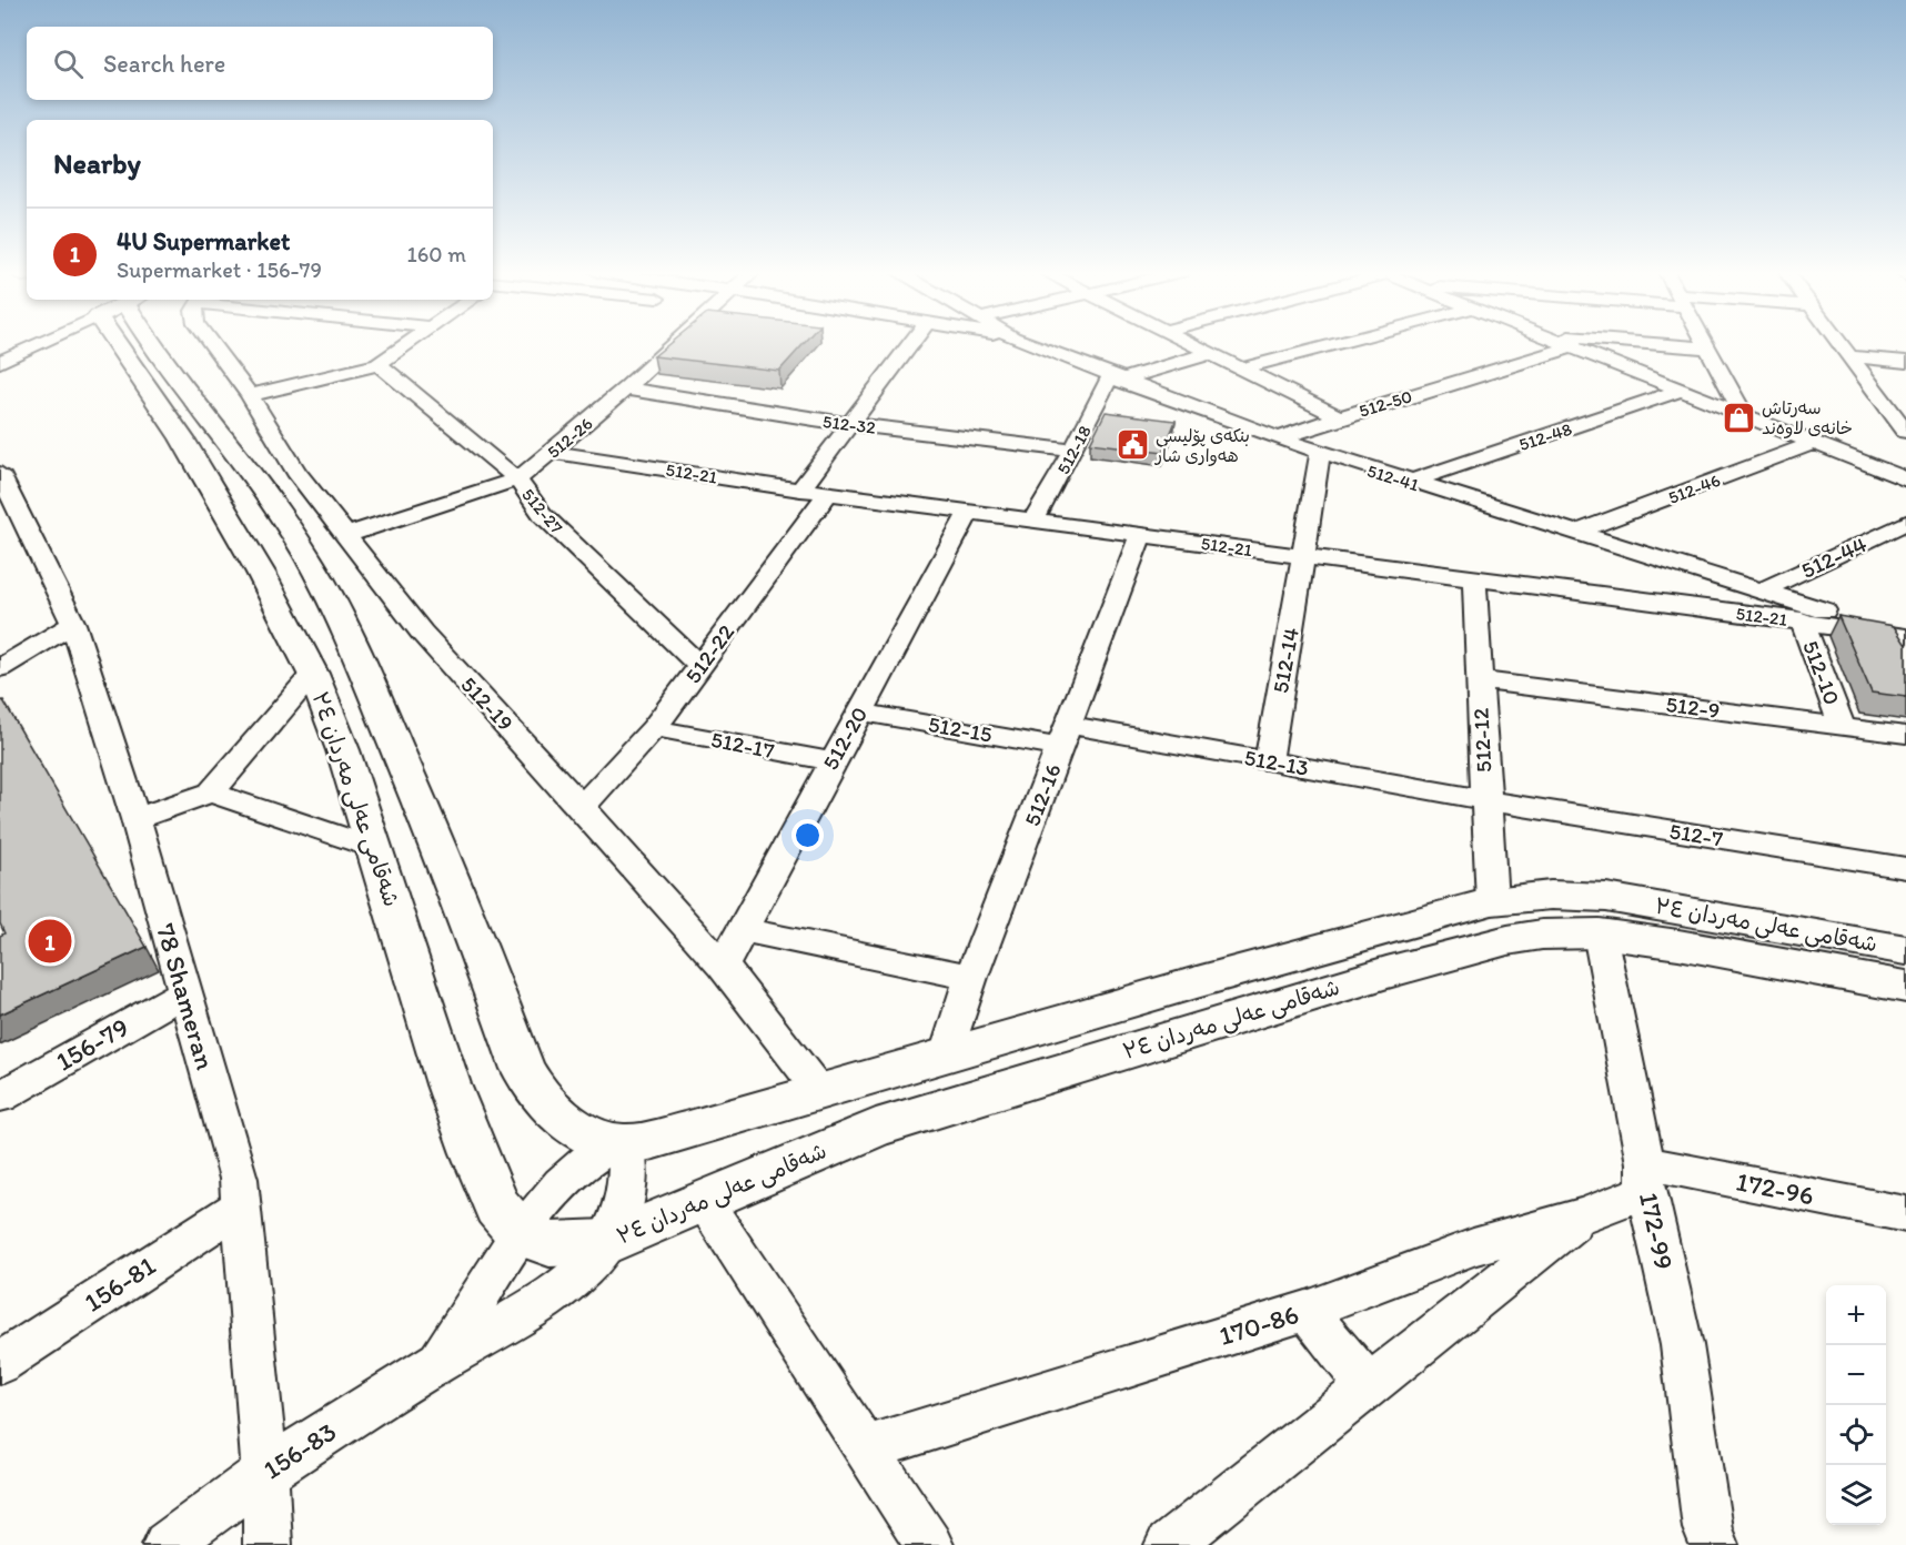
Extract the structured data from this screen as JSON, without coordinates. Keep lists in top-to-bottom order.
{
  "streets": {
    "main road": ["شەقامی عەلی مەردان ٣٤"],
    "street": [
      "512-50",
      "512-32",
      "512-48",
      "512-26",
      "512-18",
      "512-21",
      "512-41",
      "512-46",
      "512-27",
      "512-44",
      "512-22",
      "512-14",
      "512-10",
      "512-19",
      "512-9",
      "512-15",
      "512-20",
      "512-12",
      "512-17",
      "512-13",
      "512-16",
      "512-7",
      "78 Shameran",
      "156-79",
      "172-96",
      "172-99",
      "156-81",
      "170-86",
      "156-83"
    ]
  },
  "crossings": [
    ["512-50", "512-41"],
    ["512-32", "512-26"],
    ["512-32", "512-18"],
    ["512-48", "512-41"],
    ["512-26", "512-21"],
    ["512-26", "512-27"],
    ["512-26", "512-19"],
    ["512-18", "512-21"],
    ["512-18", "512-41"],
    ["512-21", "512-41"],
    ["512-21", "512-22"],
    ["512-21", "512-14"],
    ["512-21", "512-10"],
    ["512-21", "512-20"],
    ["512-21", "512-12"],
    ["512-21", "512-16"],
    ["512-41", "512-46"],
    ["512-41", "512-44"],
    ["512-41", "512-14"],
    ["512-27", "512-22"],
    ["512-22", "512-19"],
    ["512-22", "512-17"],
    ["512-14", "512-13"],
    ["512-10", "512-9"],
    ["512-19", "512-20"],
    ["512-19", "شەقامی عەلی مەردان ٣٤"],
    ["512-9", "512-12"],
    ["512-15", "512-20"],
    ["512-15", "512-13"],
    ["512-15", "512-16"],
    ["512-20", "512-17"],
    ["512-12", "512-13"],
    ["512-12", "شەقامی عەلی مەردان ٣٤"],
    ["512-12", "512-7"],
    ["512-13", "512-16"],
    ["512-13", "512-7"],
    ["512-16", "شەقامی عەلی مەردان ٣٤"],
    ["شەقامی عەلی مەردان ٣٤", "172-99"],
    ["شەقامی عەلی مەردان ٣٤", "156-83"],
    ["78 Shameran", "156-79"],
    ["78 Shameran", "156-81"],
    ["78 Shameran", "156-83"],
    ["172-96", "172-99"],
    ["172-96", "170-86"],
    ["172-99", "170-86"]
  ],
  "places": {
    "shop": ["سەرتاش خانەی لاوەند"],
    "public building": ["بنکەی پۆلیسی هەواری شار"]
  },
  "page": {
    "search": "Search here",
    "heading": "Nearby",
    "list": [
      {
        "mark": "1",
        "name": "4U Supermarket",
        "note": "Supermarket · 156-79",
        "value": "160 m"
      }
    ],
    "pins": "1",
    "map_buttons": ["+", "−"]
  }
}
